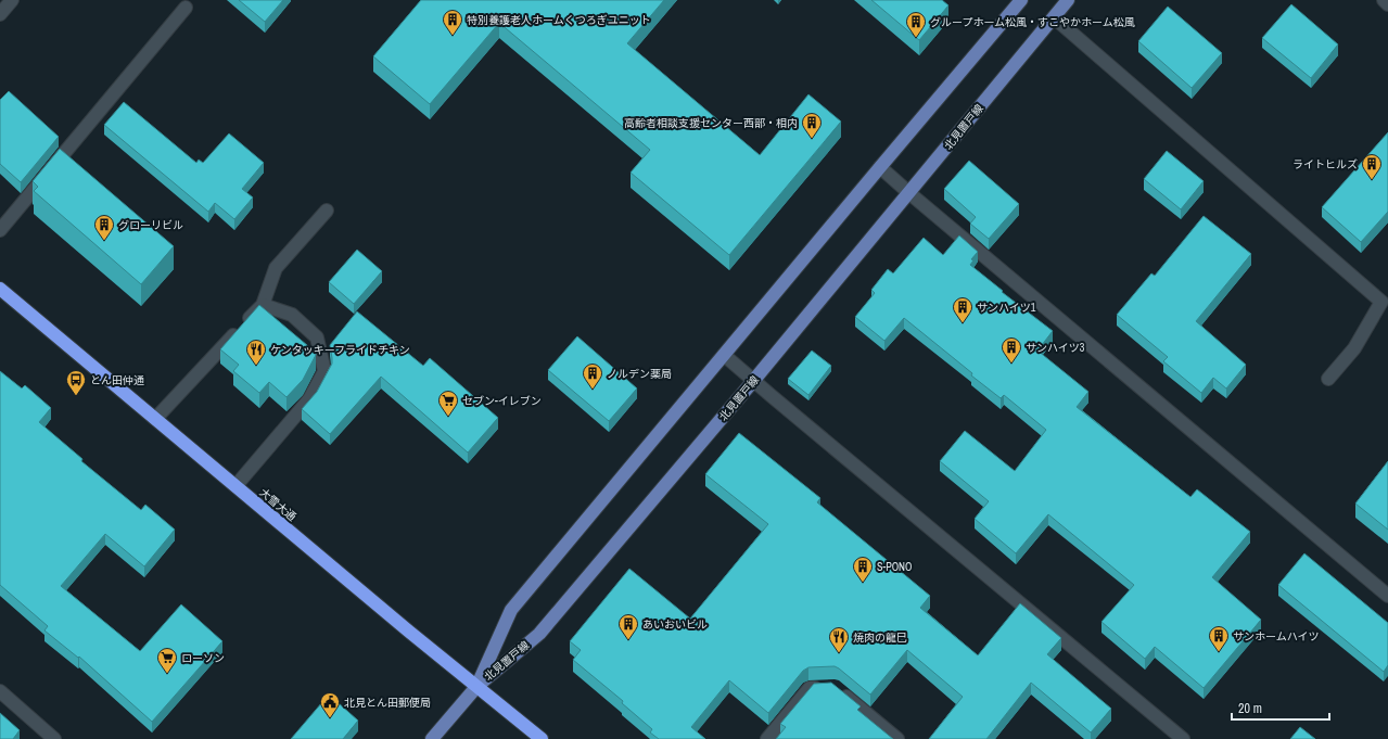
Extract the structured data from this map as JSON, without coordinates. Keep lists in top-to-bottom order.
{
  "streets": {
    "highway": ["大雪大通"],
    "main road": ["北見置戸線"]
  },
  "crossings": [
    ["北見置戸線", "大雪大通"]
  ],
  "places": {
    "building": [
      "特別養護老人ホームくつろぎユニット",
      "グループホーム松風・すこやかホーム松風",
      "高齢者相談支援センター西部・相内",
      "ライトヒルズ",
      "グローリビル",
      "サンハイツ1",
      "サンハイツ3",
      "ノルデン薬局",
      "S-PONO",
      "あいおいビル",
      "サンホームハイツ"
    ],
    "restaurant": ["ケンタッキーフライドチキン", "焼肉の龍巳"],
    "bus stop": ["とん田仲通"],
    "supermarket": ["セブン-イレブン", "ローソン"],
    "public building": ["北見とん田郵便局"]
  },
  "scale_bar": "20 m"
}
